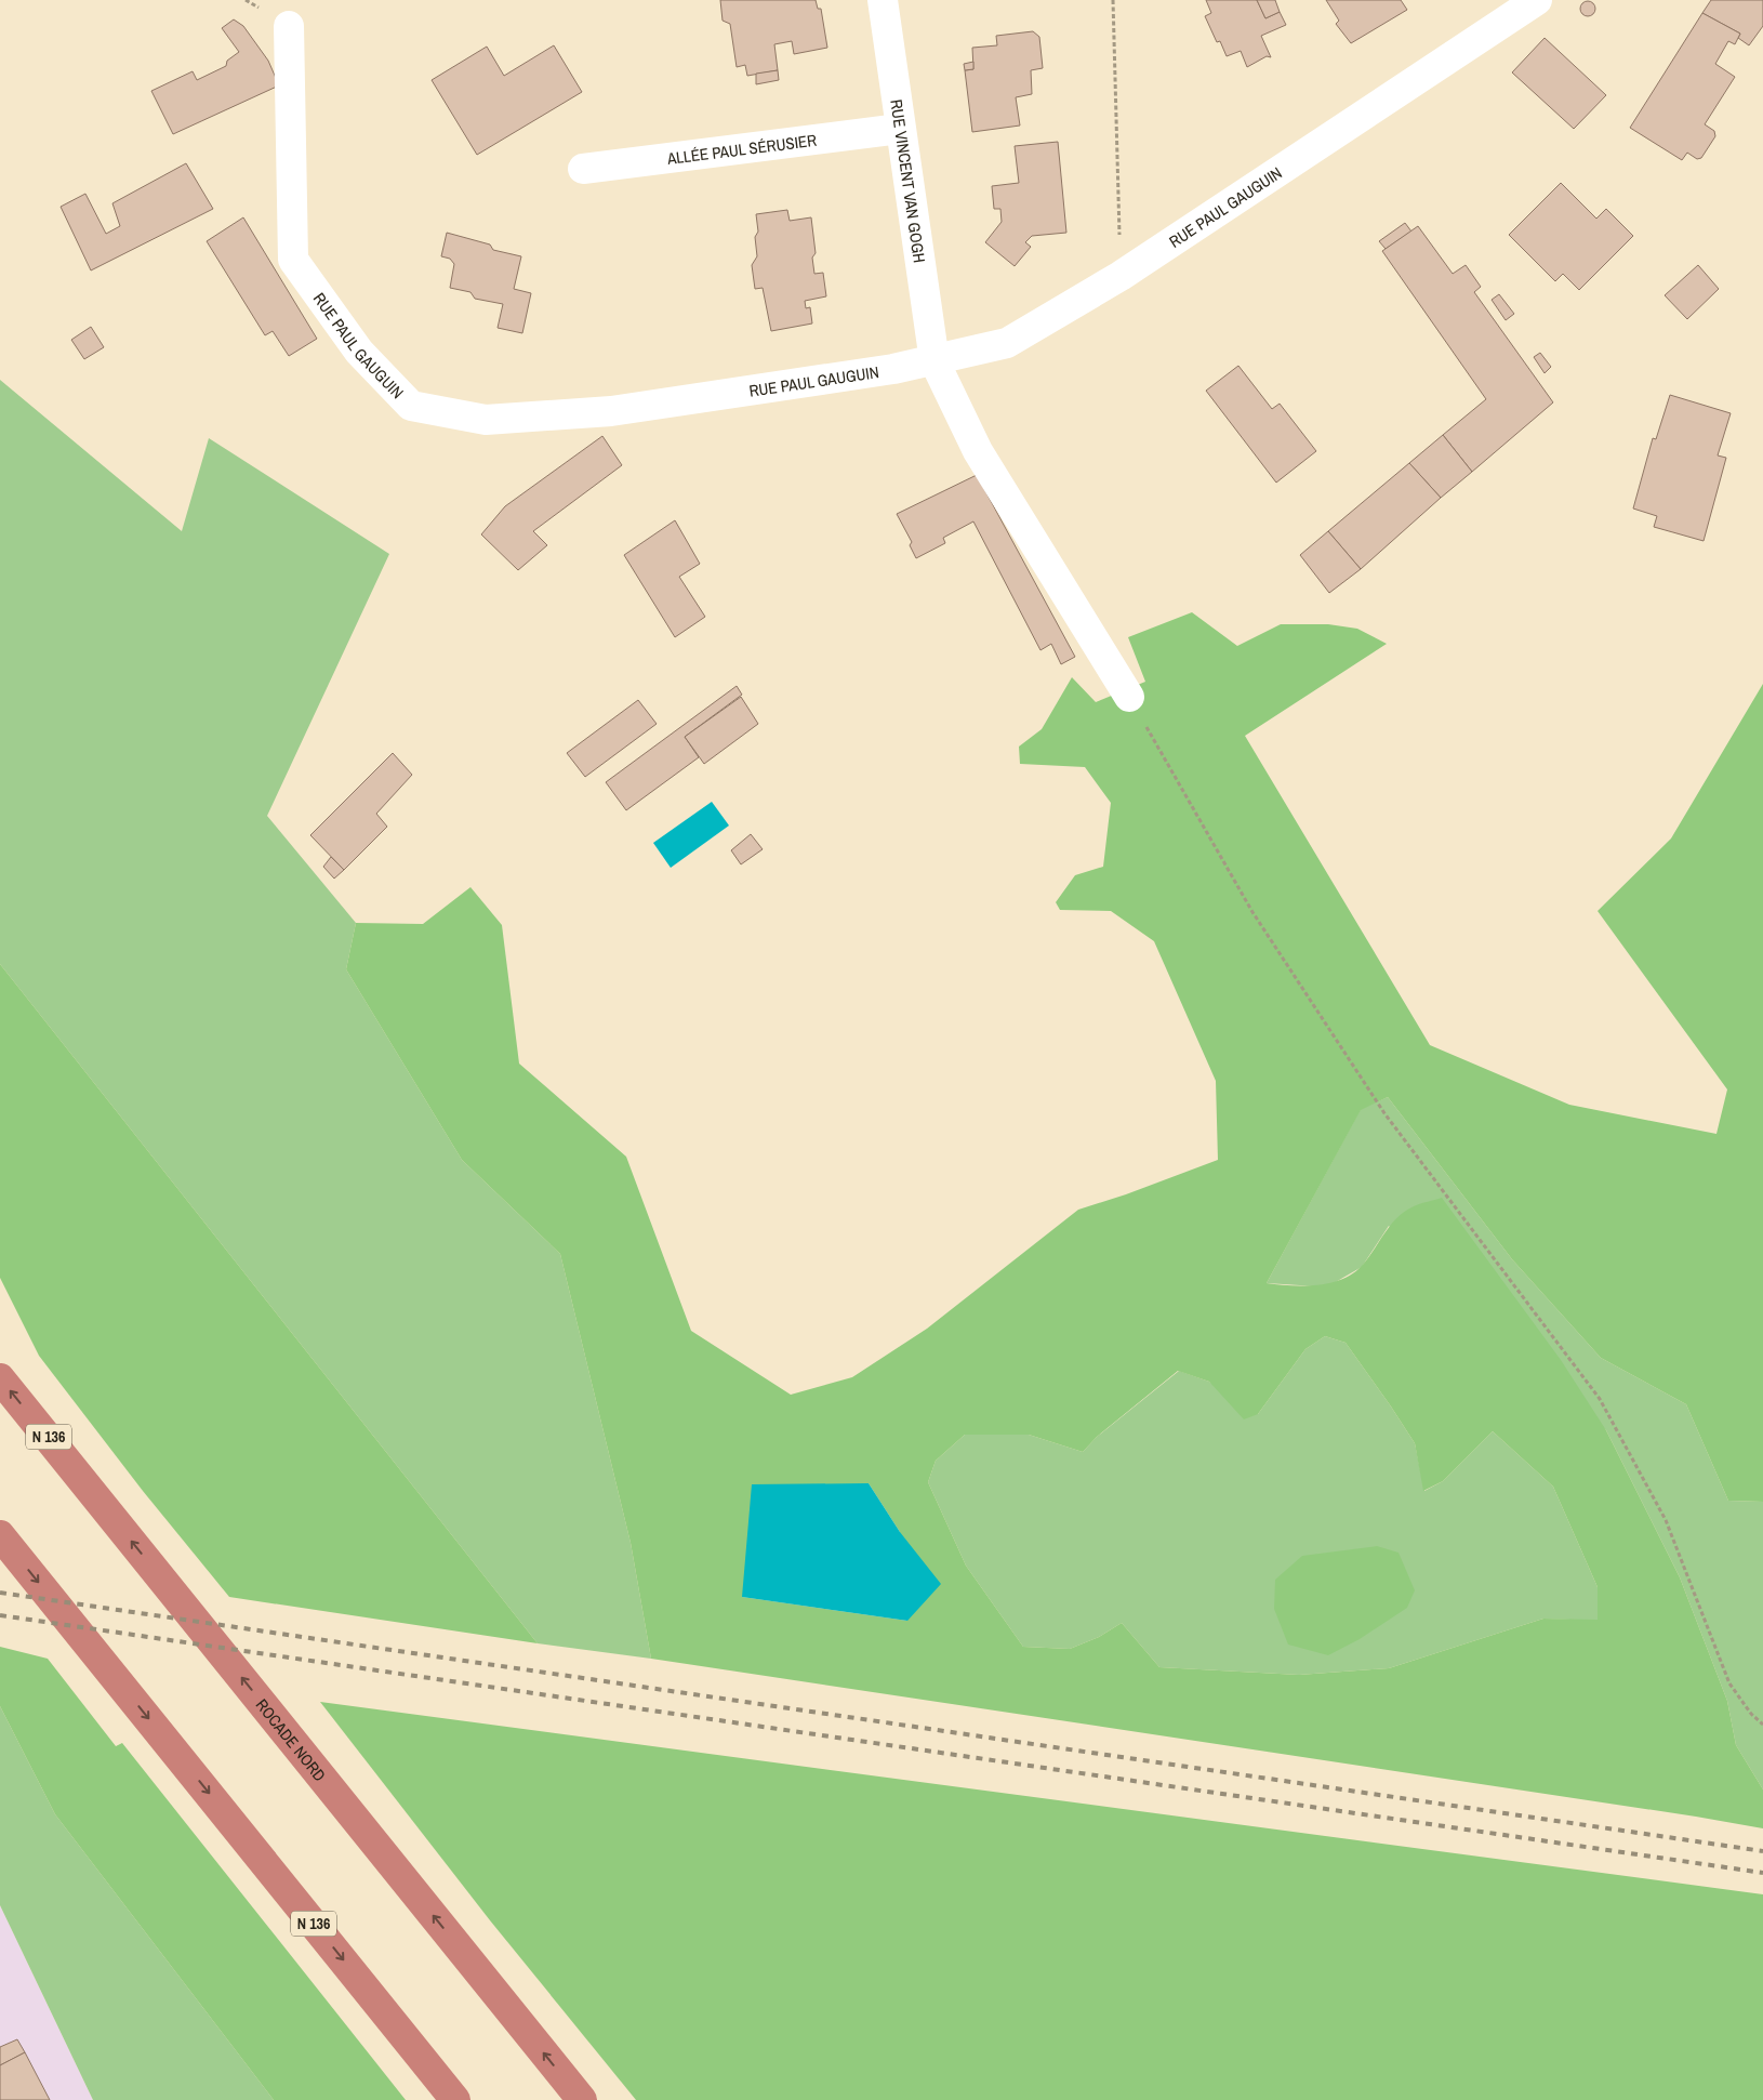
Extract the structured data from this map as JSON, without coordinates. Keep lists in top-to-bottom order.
{
  "streets": {
    "highway": ["N 136", "ROCADE NORD"],
    "street": ["ALLÉE PAUL SÉRUSIER", "RUE VINCENT VAN GOGH", "RUE PAUL GAUGUIN"]
  },
  "crossings": [
    ["ALLÉE PAUL SÉRUSIER", "RUE VINCENT VAN GOGH"],
    ["RUE VINCENT VAN GOGH", "RUE PAUL GAUGUIN"]
  ]
}
